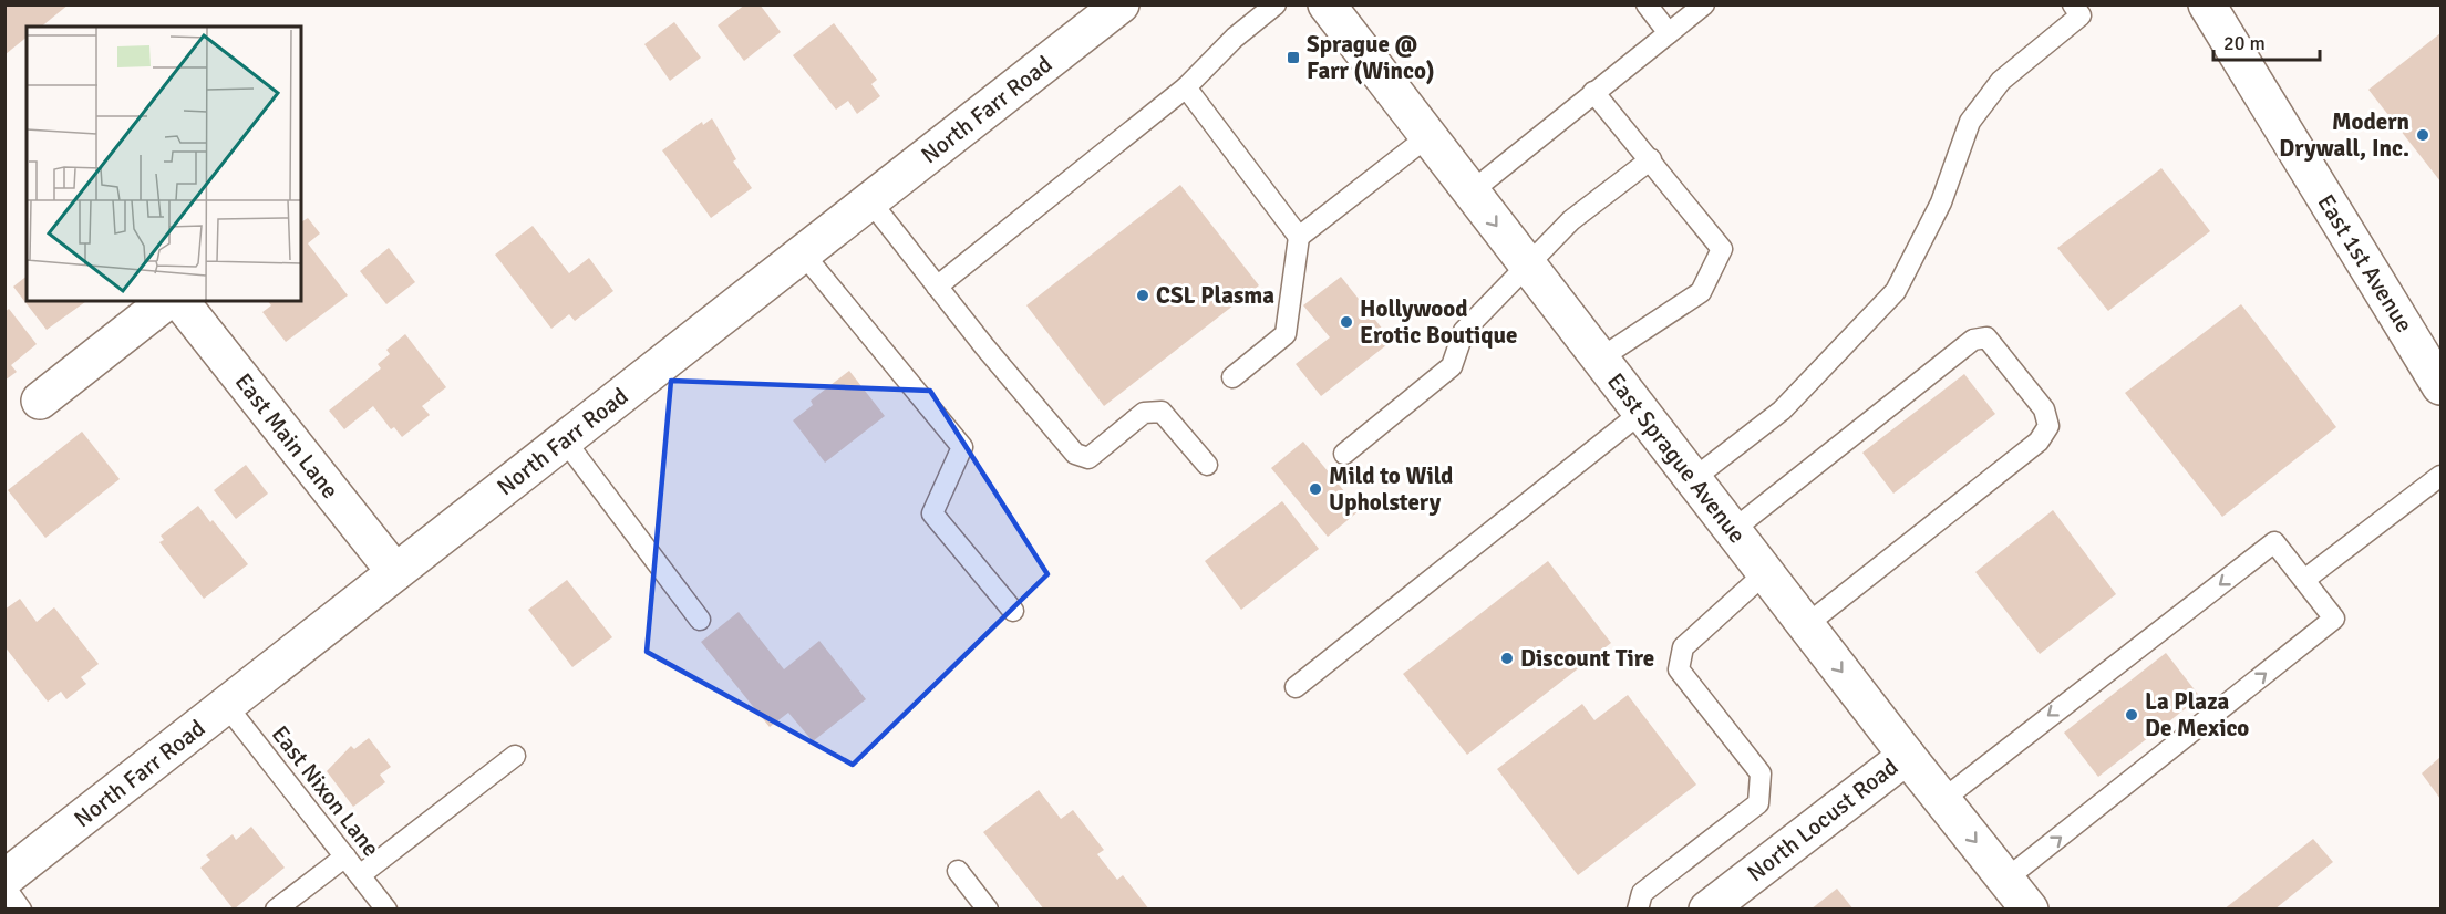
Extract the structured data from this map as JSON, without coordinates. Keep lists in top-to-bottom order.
{
  "streets": {
    "street": [
      "North Farr Road",
      "East 1st Avenue",
      "East Main Lane",
      "East Sprague Avenue",
      "North Locust Road"
    ],
    "lane": ["East Nixon Lane"]
  },
  "crossings": [
    ["North Farr Road", "East Main Lane"],
    ["North Farr Road", "East Nixon Lane"],
    ["East Sprague Avenue", "North Locust Road"]
  ],
  "places": {
    "transit": ["Sprague @ Farr (Winco)"],
    "other": [
      "Modern Drywall, Inc.",
      "CSL Plasma",
      "Hollywood Erotic Boutique",
      "Mild to Wild Upholstery",
      "Discount Tire",
      "La Plaza De Mexico"
    ]
  },
  "scale_bar": "20 m"
}
